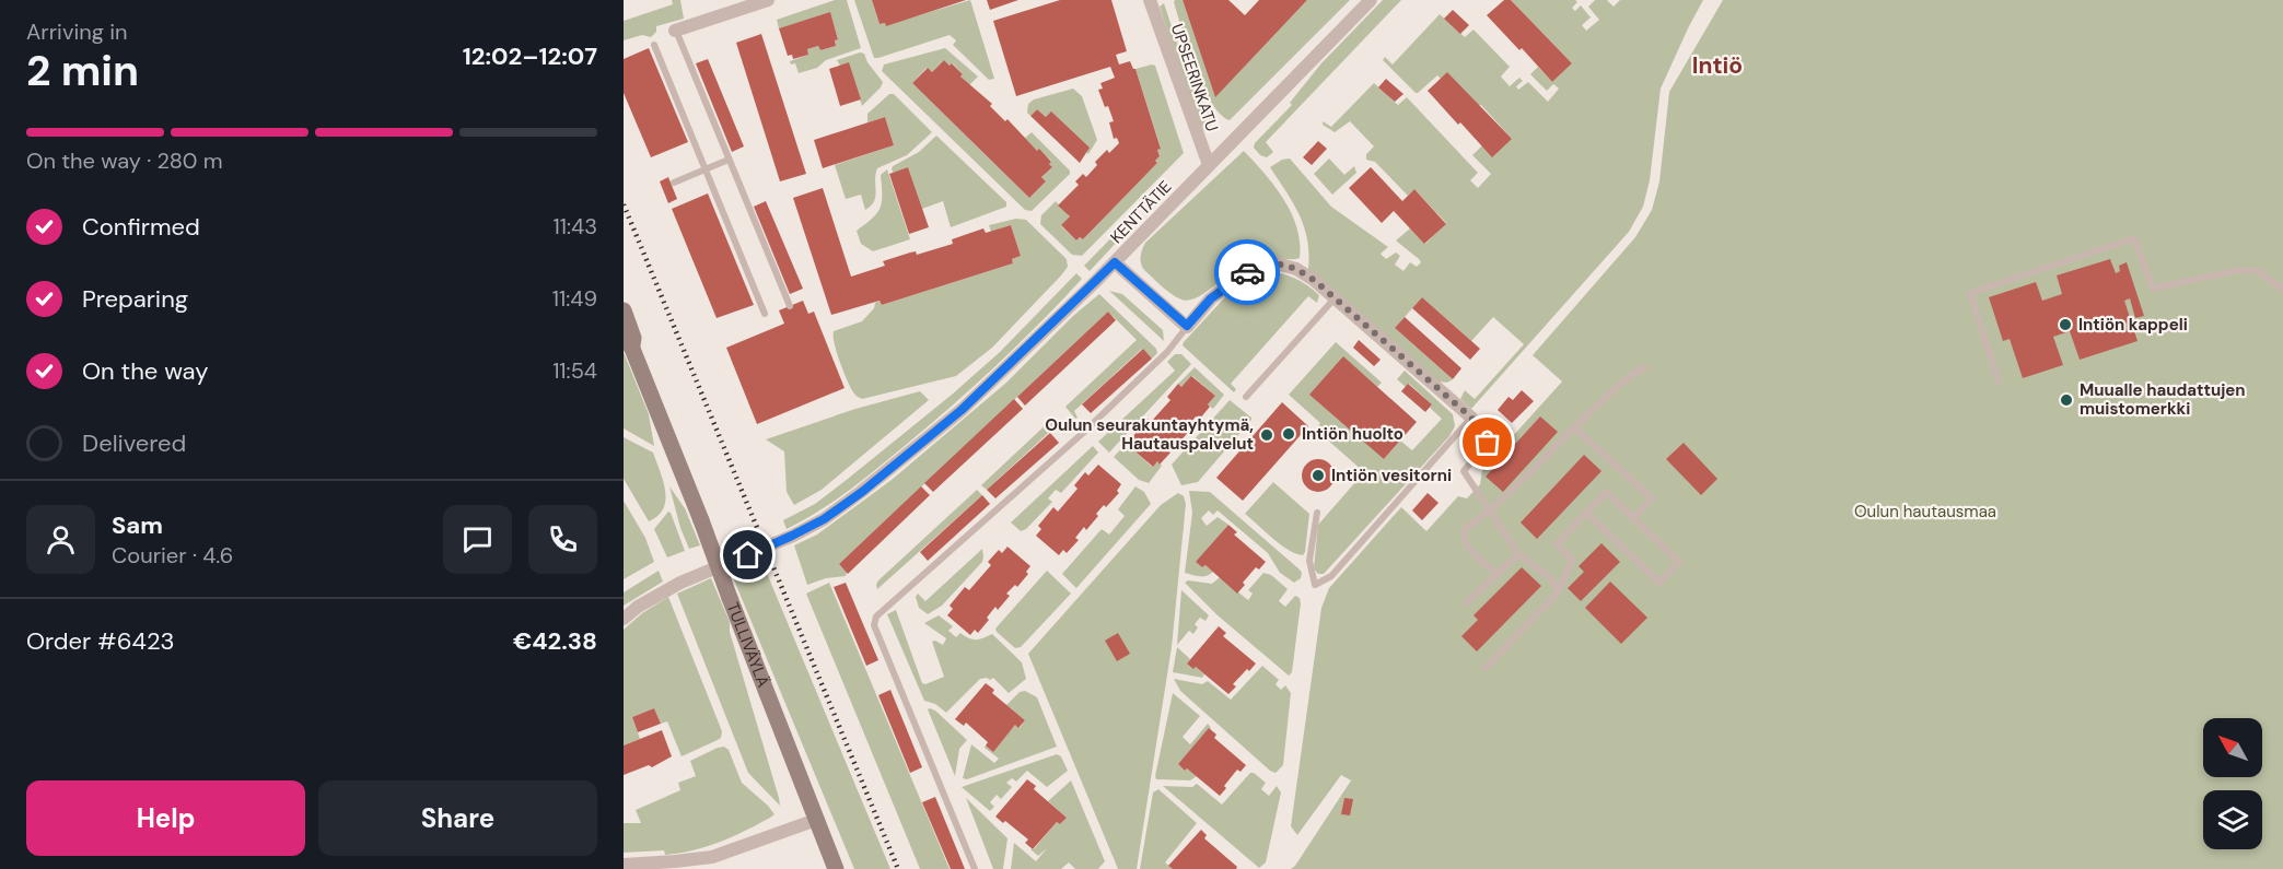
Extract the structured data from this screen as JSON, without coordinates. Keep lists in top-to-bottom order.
{
  "streets": {
    "main road": ["TULLIVÄYLÄ"],
    "street": ["UPSEERINKATU", "KENTTÄTIE"]
  },
  "crossings": [
    ["UPSEERINKATU", "KENTTÄTIE"]
  ],
  "districts": ["Intiö"],
  "parks": ["Oulun hautausmaa"],
  "places": [
    "Intiön kappeli",
    "Muualle haudattujen muistomerkki",
    "Intiön huolto",
    "Oulun seurakuntayhtymä, Hautauspalvelut",
    "Intiön vesitorni"
  ],
  "north": "top left",
  "page": {
    "heading": ["2 min", "Arriving in", "12:02–12:07"],
    "panel": [
      "Sam",
      "Courier · 4.6",
      "Order #6423",
      "€42.38"
    ],
    "bar": "On the way · 280 m",
    "list": [
      ["Confirmed", "11:43"],
      ["Preparing", "11:49"],
      ["On the way", "11:54"],
      "Delivered"
    ],
    "buttons": ["Help", "Share"]
  }
}
